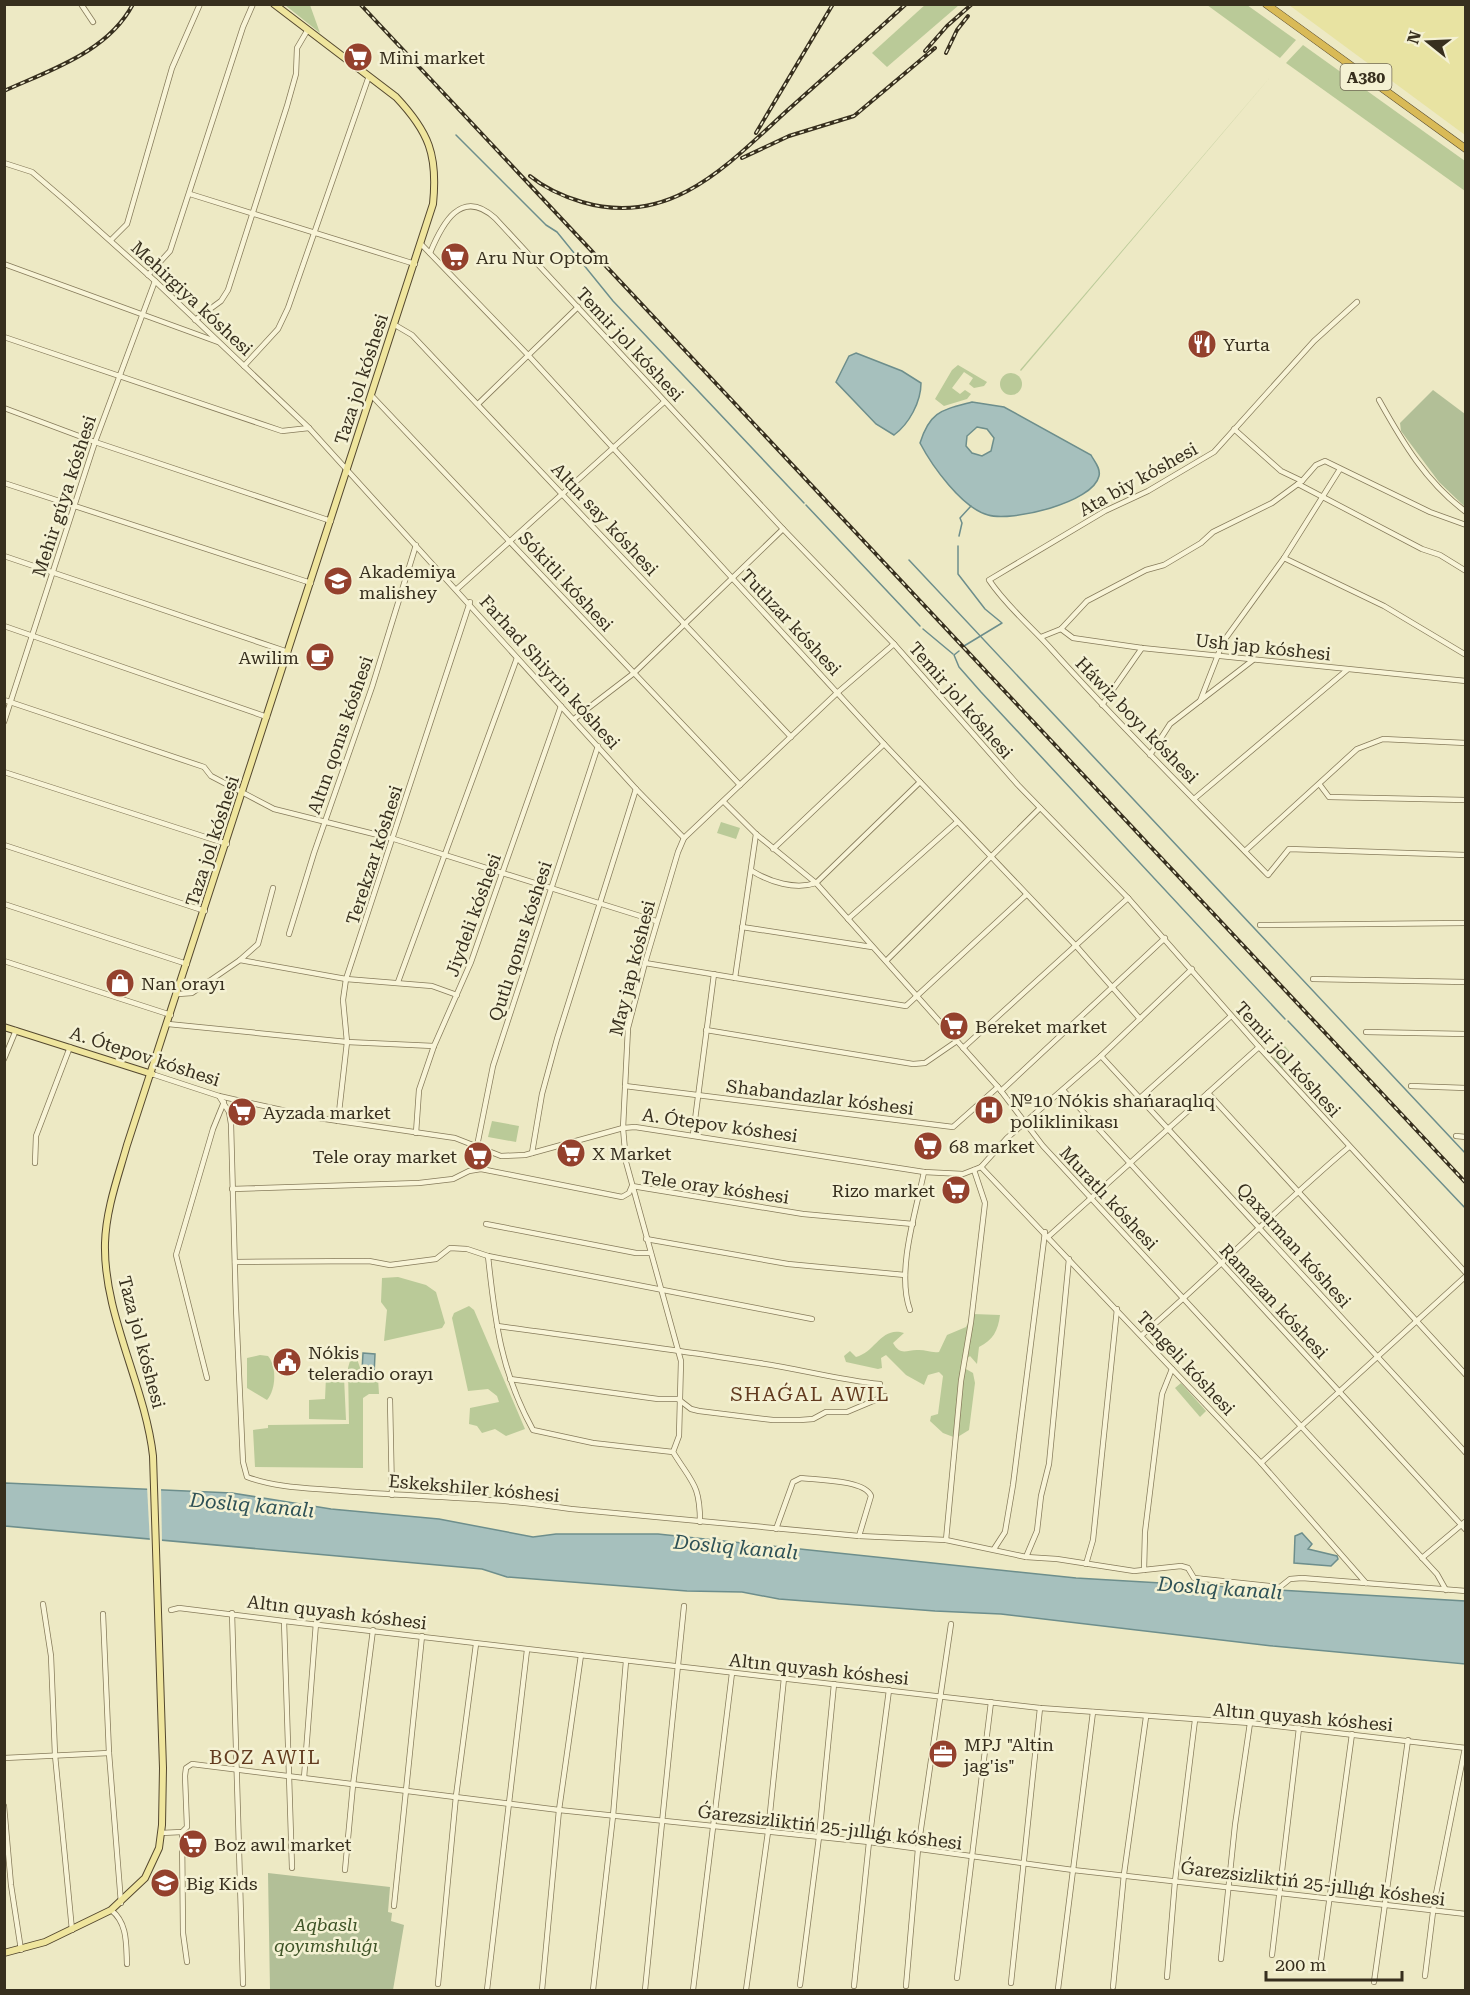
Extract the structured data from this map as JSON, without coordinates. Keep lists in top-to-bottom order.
{
  "streets": {
    "highway": ["A380"],
    "main road": ["Taza jol kóshesi", "A. Ótepov kóshesi"],
    "street": [
      "Mehirgiya kóshesi",
      "Temir jol kóshesi",
      "Ata biy kóshesi",
      "Mehir gúyа kóshesi",
      "Altın say kóshesi",
      "Sókitli kóshesi",
      "Tutlızar kóshesi",
      "Ush jap kóshesi",
      "Farhad Shiyrin kóshesi",
      "Háwiz boyı kóshesi",
      "Altın qonıs kóshesi",
      "Terekzar kóshesi",
      "Jiydeli kóshesi",
      "Qutlı qonıs kóshesi",
      "May jap kóshesi",
      "Shabandazlar kóshesi",
      "Tele oray kóshesi",
      "Muratlı kóshesi",
      "Qaxarman kóshesi",
      "Ramazan kóshesi",
      "Tengeli kóshesi",
      "Eskekshiler kóshesi",
      "Altın quyash kóshesi",
      "Ǵarezsizliktiń 25-jıllıǵı kóshesi"
    ]
  },
  "crossings": [
    ["Mehirgiya kóshesi", "Taza jol kóshesi"],
    ["Mehirgiya kóshesi", "Mehir gúyа kóshesi"],
    ["Mehirgiya kóshesi", "Farhad Shiyrin kóshesi"],
    ["Temir jol kóshesi", "Tutlızar kóshesi"],
    ["Temir jol kóshesi", "May jap kóshesi"],
    ["Temir jol kóshesi", "A. Ótepov kóshesi"],
    ["Temir jol kóshesi", "Shabandazlar kóshesi"],
    ["Taza jol kóshesi", "Altın say kóshesi"],
    ["Taza jol kóshesi", "Sókitli kóshesi"],
    ["Taza jol kóshesi", "Tutlızar kóshesi"],
    ["Taza jol kóshesi", "Farhad Shiyrin kóshesi"],
    ["Taza jol kóshesi", "A. Ótepov kóshesi"],
    ["Ata biy kóshesi", "Háwiz boyı kóshesi"],
    ["Altın say kóshesi", "May jap kóshesi"],
    ["Sókitli kóshesi", "May jap kóshesi"],
    ["Tutlızar kóshesi", "May jap kóshesi"],
    ["Tutlızar kóshesi", "A. Ótepov kóshesi"],
    ["Tutlızar kóshesi", "Shabandazlar kóshesi"],
    ["Farhad Shiyrin kóshesi", "Altın qonıs kóshesi"],
    ["Farhad Shiyrin kóshesi", "Terekzar kóshesi"],
    ["Farhad Shiyrin kóshesi", "Jiydeli kóshesi"],
    ["Farhad Shiyrin kóshesi", "Qutlı qonıs kóshesi"],
    ["Farhad Shiyrin kóshesi", "May jap kóshesi"],
    ["Terekzar kóshesi", "A. Ótepov kóshesi"],
    ["Jiydeli kóshesi", "A. Ótepov kóshesi"],
    ["Qutlı qonıs kóshesi", "A. Ótepov kóshesi"],
    ["May jap kóshesi", "A. Ótepov kóshesi"],
    ["May jap kóshesi", "Shabandazlar kóshesi"],
    ["May jap kóshesi", "Tele oray kóshesi"],
    ["May jap kóshesi", "Muratlı kóshesi"],
    ["A. Ótepov kóshesi", "Muratlı kóshesi"],
    ["A. Ótepov kóshesi", "Qaxarman kóshesi"],
    ["A. Ótepov kóshesi", "Ramazan kóshesi"],
    ["A. Ótepov kóshesi", "Tengeli kóshesi"],
    ["Shabandazlar kóshesi", "Muratlı kóshesi"],
    ["Muratlı kóshesi", "Eskekshiler kóshesi"],
    ["Tengeli kóshesi", "Eskekshiler kóshesi"]
  ],
  "districts": ["SHAǴAL AWIL", "BOZ AWIL"],
  "water": ["Doslıq kanalı"],
  "parks": ["Aqbaslı qoyımshılıǵı"],
  "places": {
    "supermarket": [
      "Mini market",
      "Aru Nur Optom",
      "Bereket market",
      "Ayzada market",
      "68 market",
      "X Market",
      "Tele oray market",
      "Rizo market",
      "Boz awıl market"
    ],
    "restaurant": ["Yurta"],
    "school or university": ["Akademiya malishey", "Big Kids"],
    "cafe": ["Awilim"],
    "shop": ["Nan orayı"],
    "hospital": ["№10 Nókis shańaraqlıq poliklinikası"],
    "public building": ["Nókis teleradio orayı"],
    "office": ["MPJ \"Altin jag'is\""]
  },
  "scale_bar": "200 m",
  "north": "left"
}
